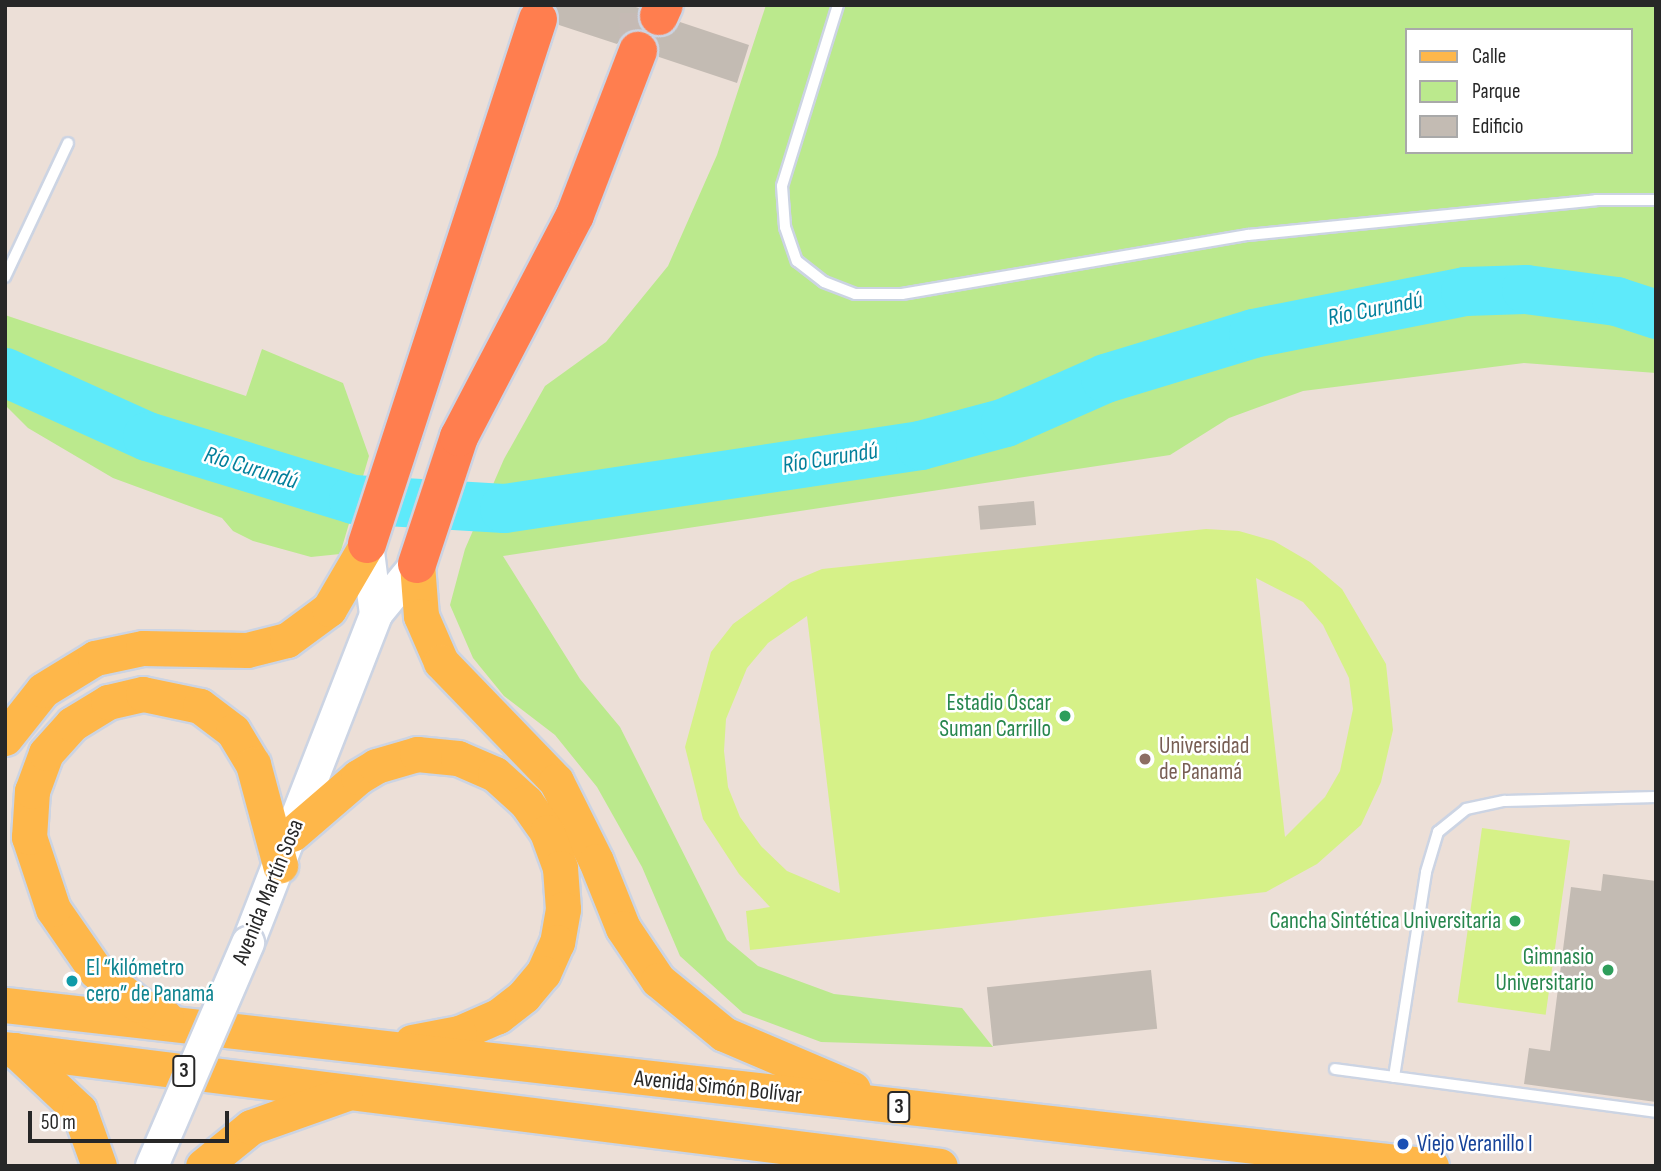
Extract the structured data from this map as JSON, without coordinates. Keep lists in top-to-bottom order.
{
  "streets": {
    "main road": ["Avenida Martín Sosa", "3", "Avenida Simón Bolívar"]
  },
  "water": ["Río Curundú"],
  "places": [
    "Estadio Óscar Suman Carrillo",
    "Universidad de Panamá",
    "Cancha Sintética Universitaria",
    "Gimnasio Universitario",
    "El “kilómetro cero” de Panamá",
    "Viejo Veranillo I"
  ],
  "legend": ["Calle", "Parque", "Edificio"],
  "scale_bar": "50 m"
}
